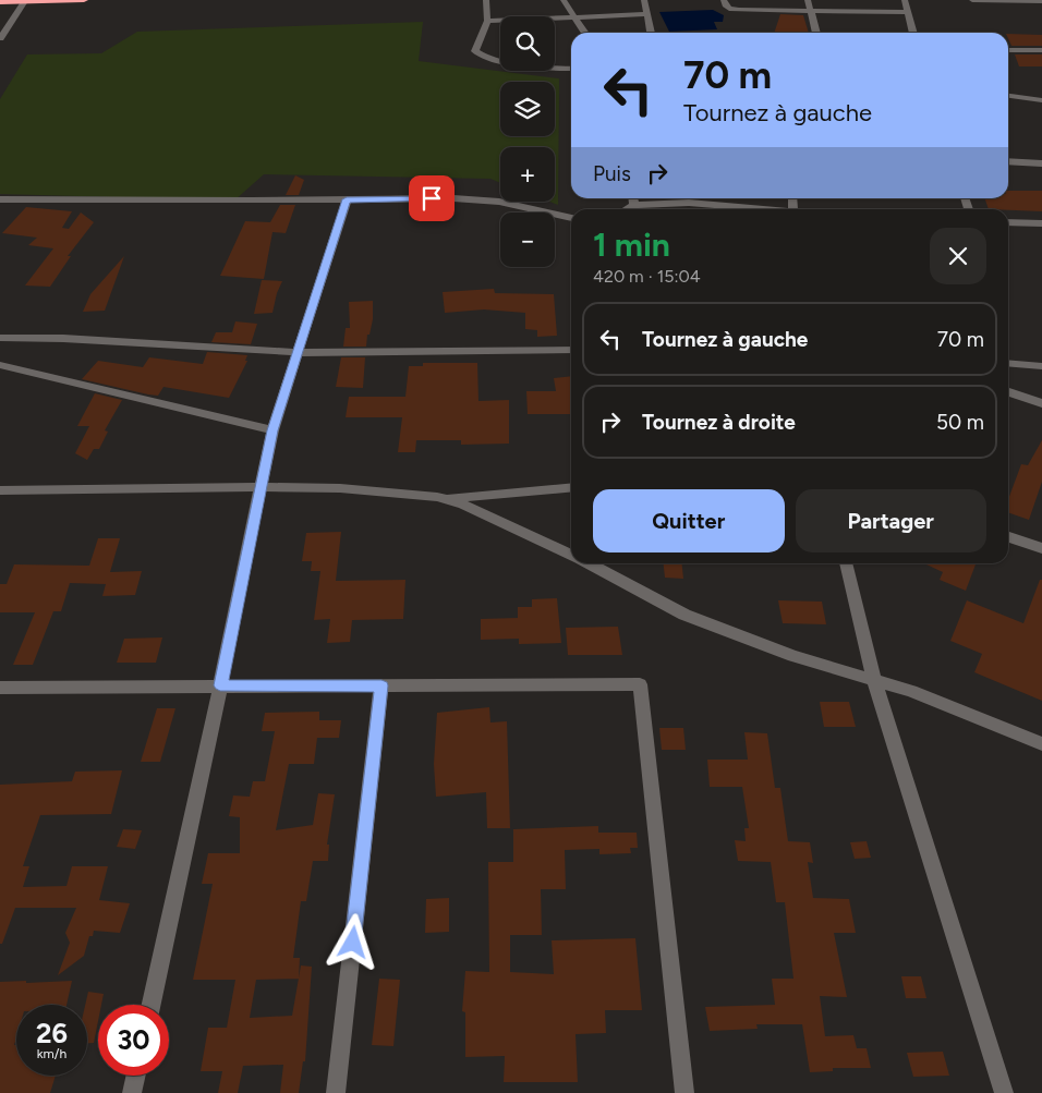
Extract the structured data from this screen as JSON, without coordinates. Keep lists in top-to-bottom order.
{
  "page": {
    "map_buttons": ["+", "−"],
    "turn": ["70 m", "Tournez à gauche"],
    "then": "Puis",
    "heading": ["1 min", "420 m · 15:04"],
    "list": [
      {
        "name": "Tournez à gauche",
        "value": "70 m"
      },
      {
        "name": "Tournez à droite",
        "value": "50 m"
      }
    ],
    "buttons": ["Quitter", "Partager"],
    "speed": "26 km/h",
    "limit": "30"
  }
}
